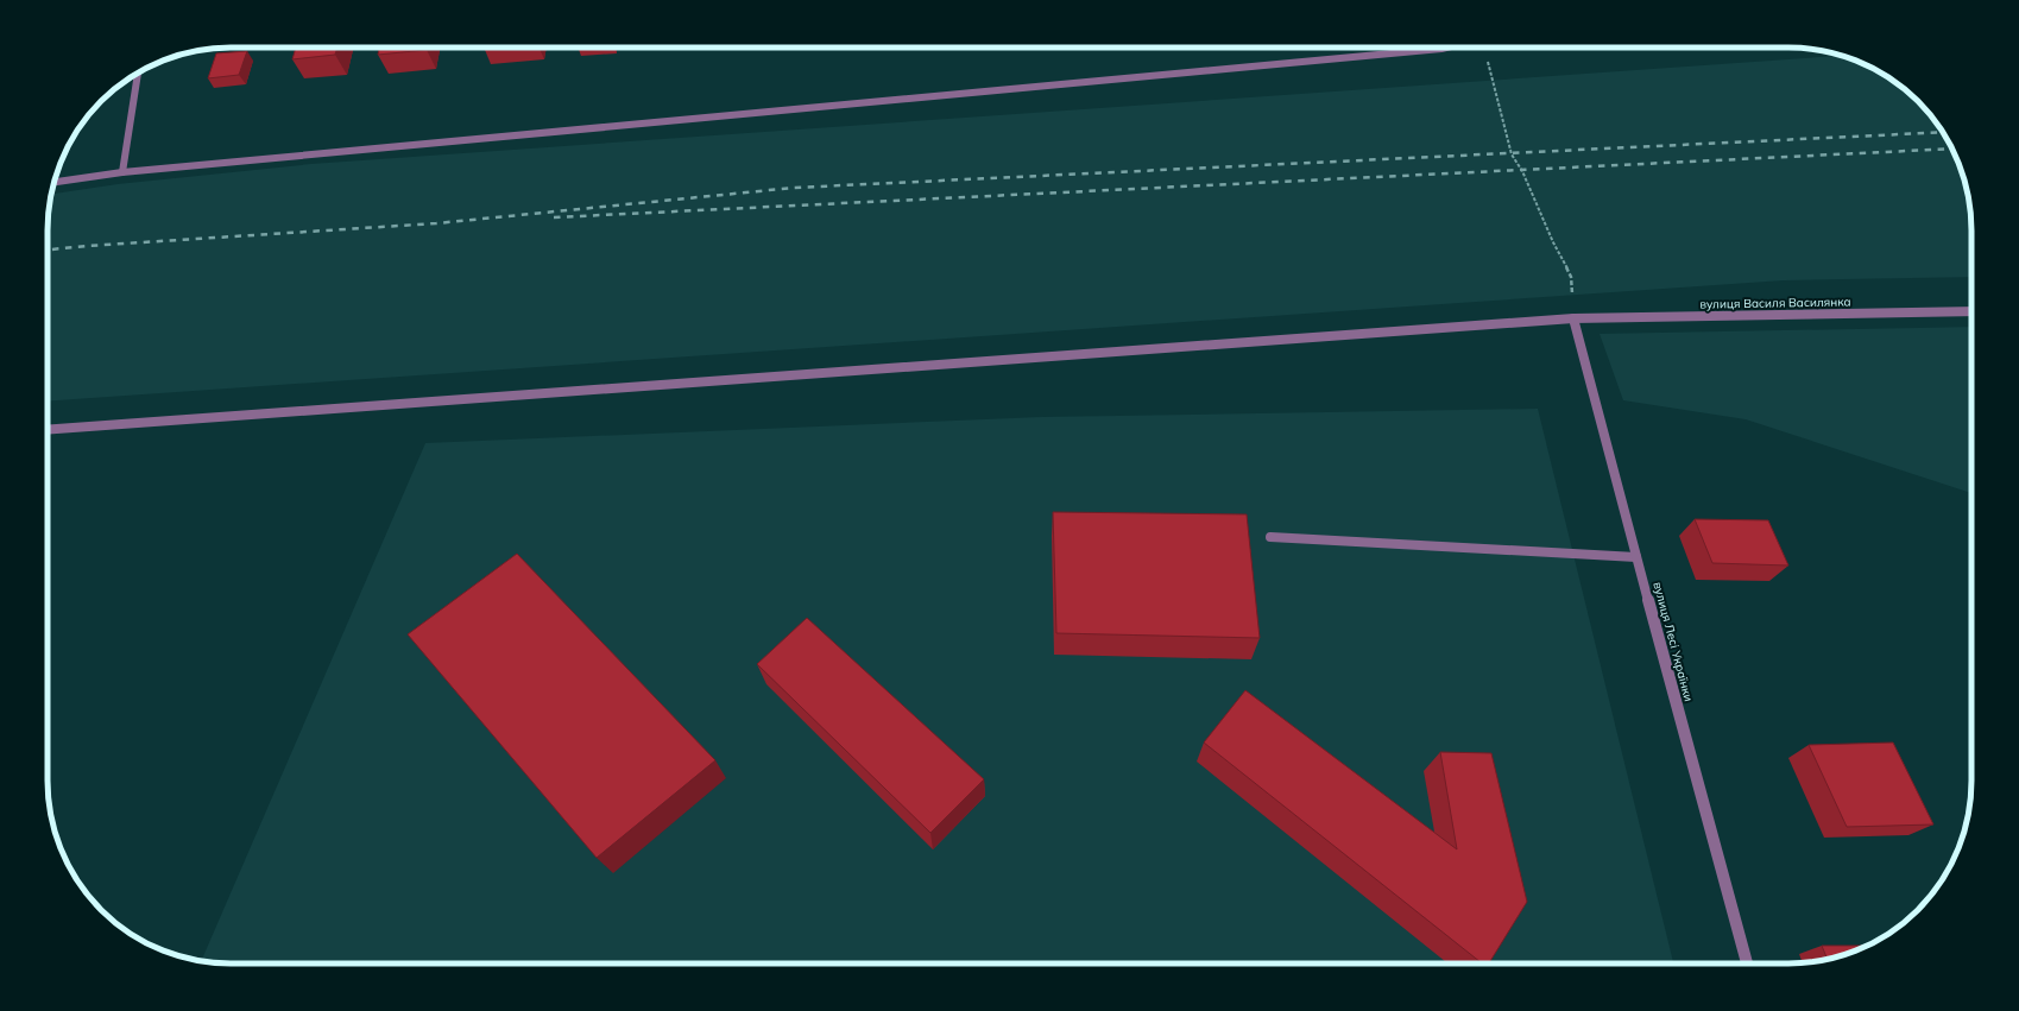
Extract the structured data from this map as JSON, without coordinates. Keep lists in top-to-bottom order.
{
  "streets": {
    "street": ["вулиця Василя Василянка", "вулиця Лесі Українки"]
  },
  "crossings": [
    ["вулиця Василя Василянка", "вулиця Лесі Українки"]
  ]
}
